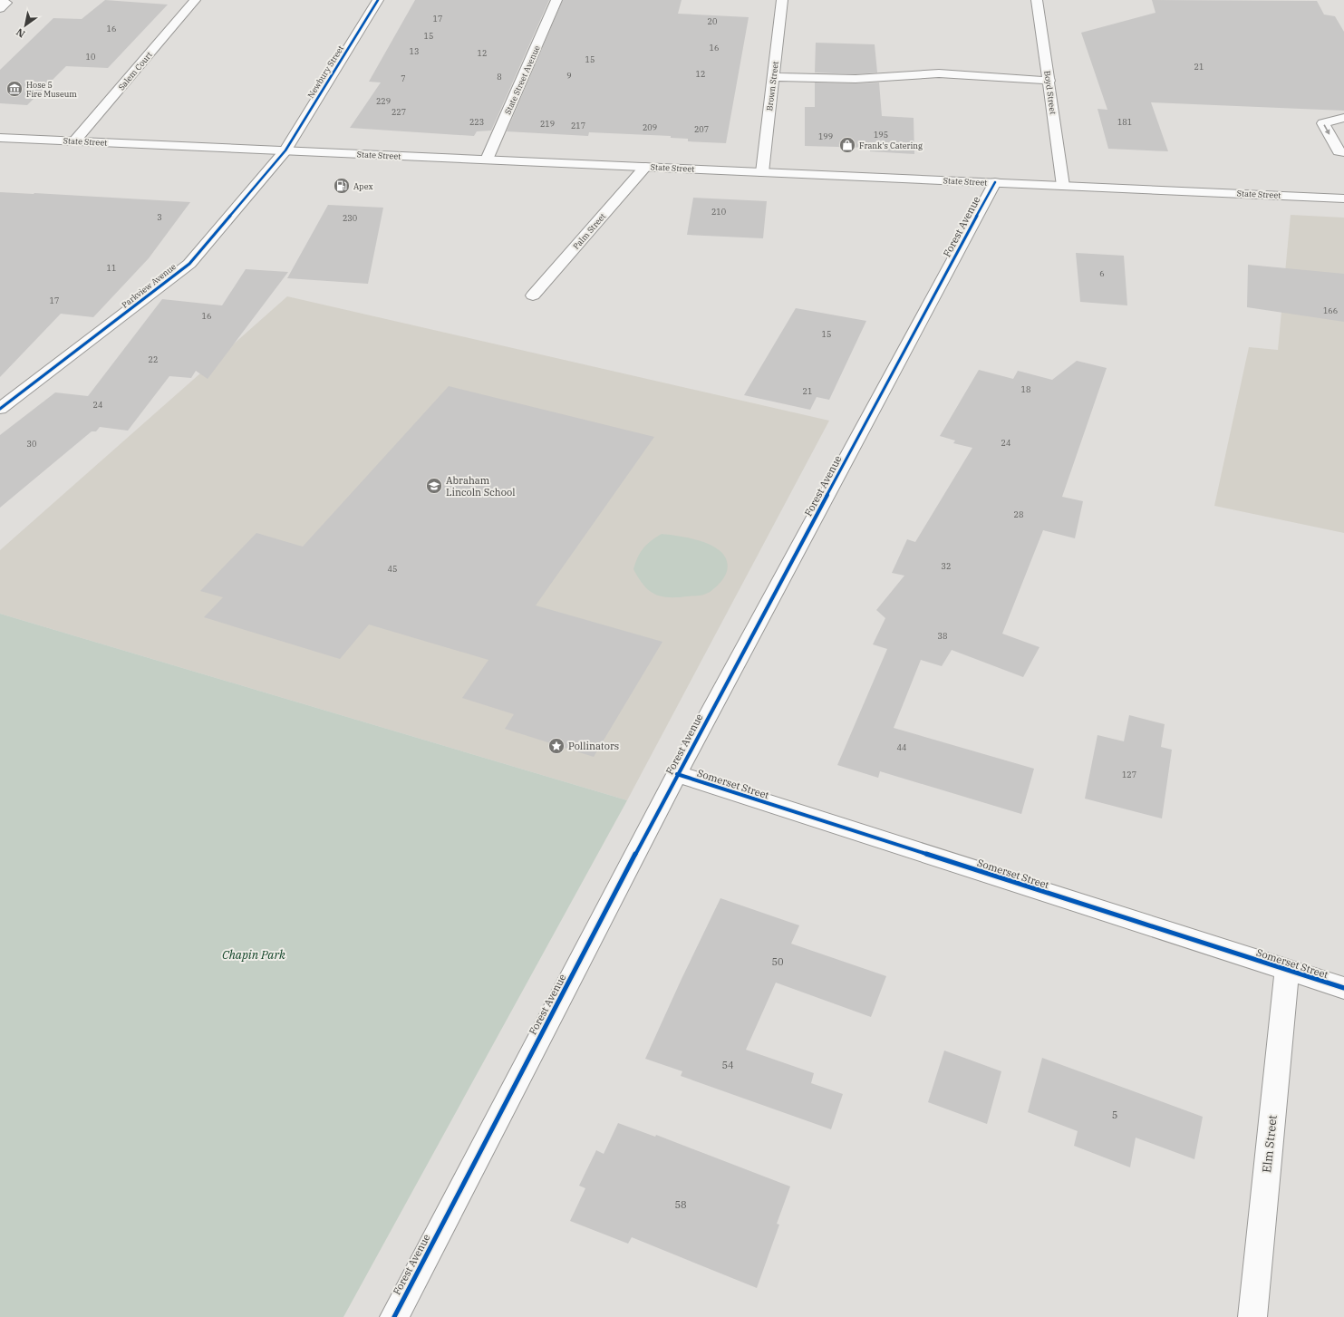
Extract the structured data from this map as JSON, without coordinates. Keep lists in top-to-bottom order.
{
  "streets": {
    "street": [
      "Salem Court",
      "Newbury Street",
      "State Street Avenue",
      "Brown Street",
      "Boyd Street",
      "State Street",
      "Forest Avenue",
      "Palm Street",
      "Parkview Avenue",
      "Somerset Street",
      "Elm Street"
    ]
  },
  "crossings": [
    ["Salem Court", "State Street"],
    ["Newbury Street", "State Street"],
    ["Newbury Street", "Parkview Avenue"],
    ["State Street Avenue", "State Street"],
    ["Brown Street", "State Street"],
    ["Boyd Street", "State Street"],
    ["State Street", "Forest Avenue"],
    ["State Street", "Palm Street"],
    ["State Street", "Parkview Avenue"],
    ["Forest Avenue", "Somerset Street"],
    ["Somerset Street", "Elm Street"]
  ],
  "parks": ["Chapin Park"],
  "places": {
    "museum": ["Hose 5 Fire Museum"],
    "shop": ["Frank's Catering"],
    "fuel station": ["Apex"],
    "school or university": ["Abraham Lincoln School"],
    "place": ["Pollinators"]
  },
  "house_numbers": [
    "17",
    "20",
    "16",
    "15",
    "16",
    "13",
    "12",
    "10",
    "15",
    "21",
    "12",
    "9",
    "8",
    "7",
    "229",
    "227",
    "223",
    "181",
    "219",
    "217",
    "209",
    "207",
    "195",
    "199",
    "210",
    "3",
    "230",
    "11",
    "6",
    "17",
    "166",
    "16",
    "15",
    "22",
    "18",
    "21",
    "24",
    "24",
    "30",
    "28",
    "32",
    "45",
    "38",
    "44",
    "127",
    "50",
    "54",
    "5",
    "58"
  ],
  "north": "bottom left"
}
